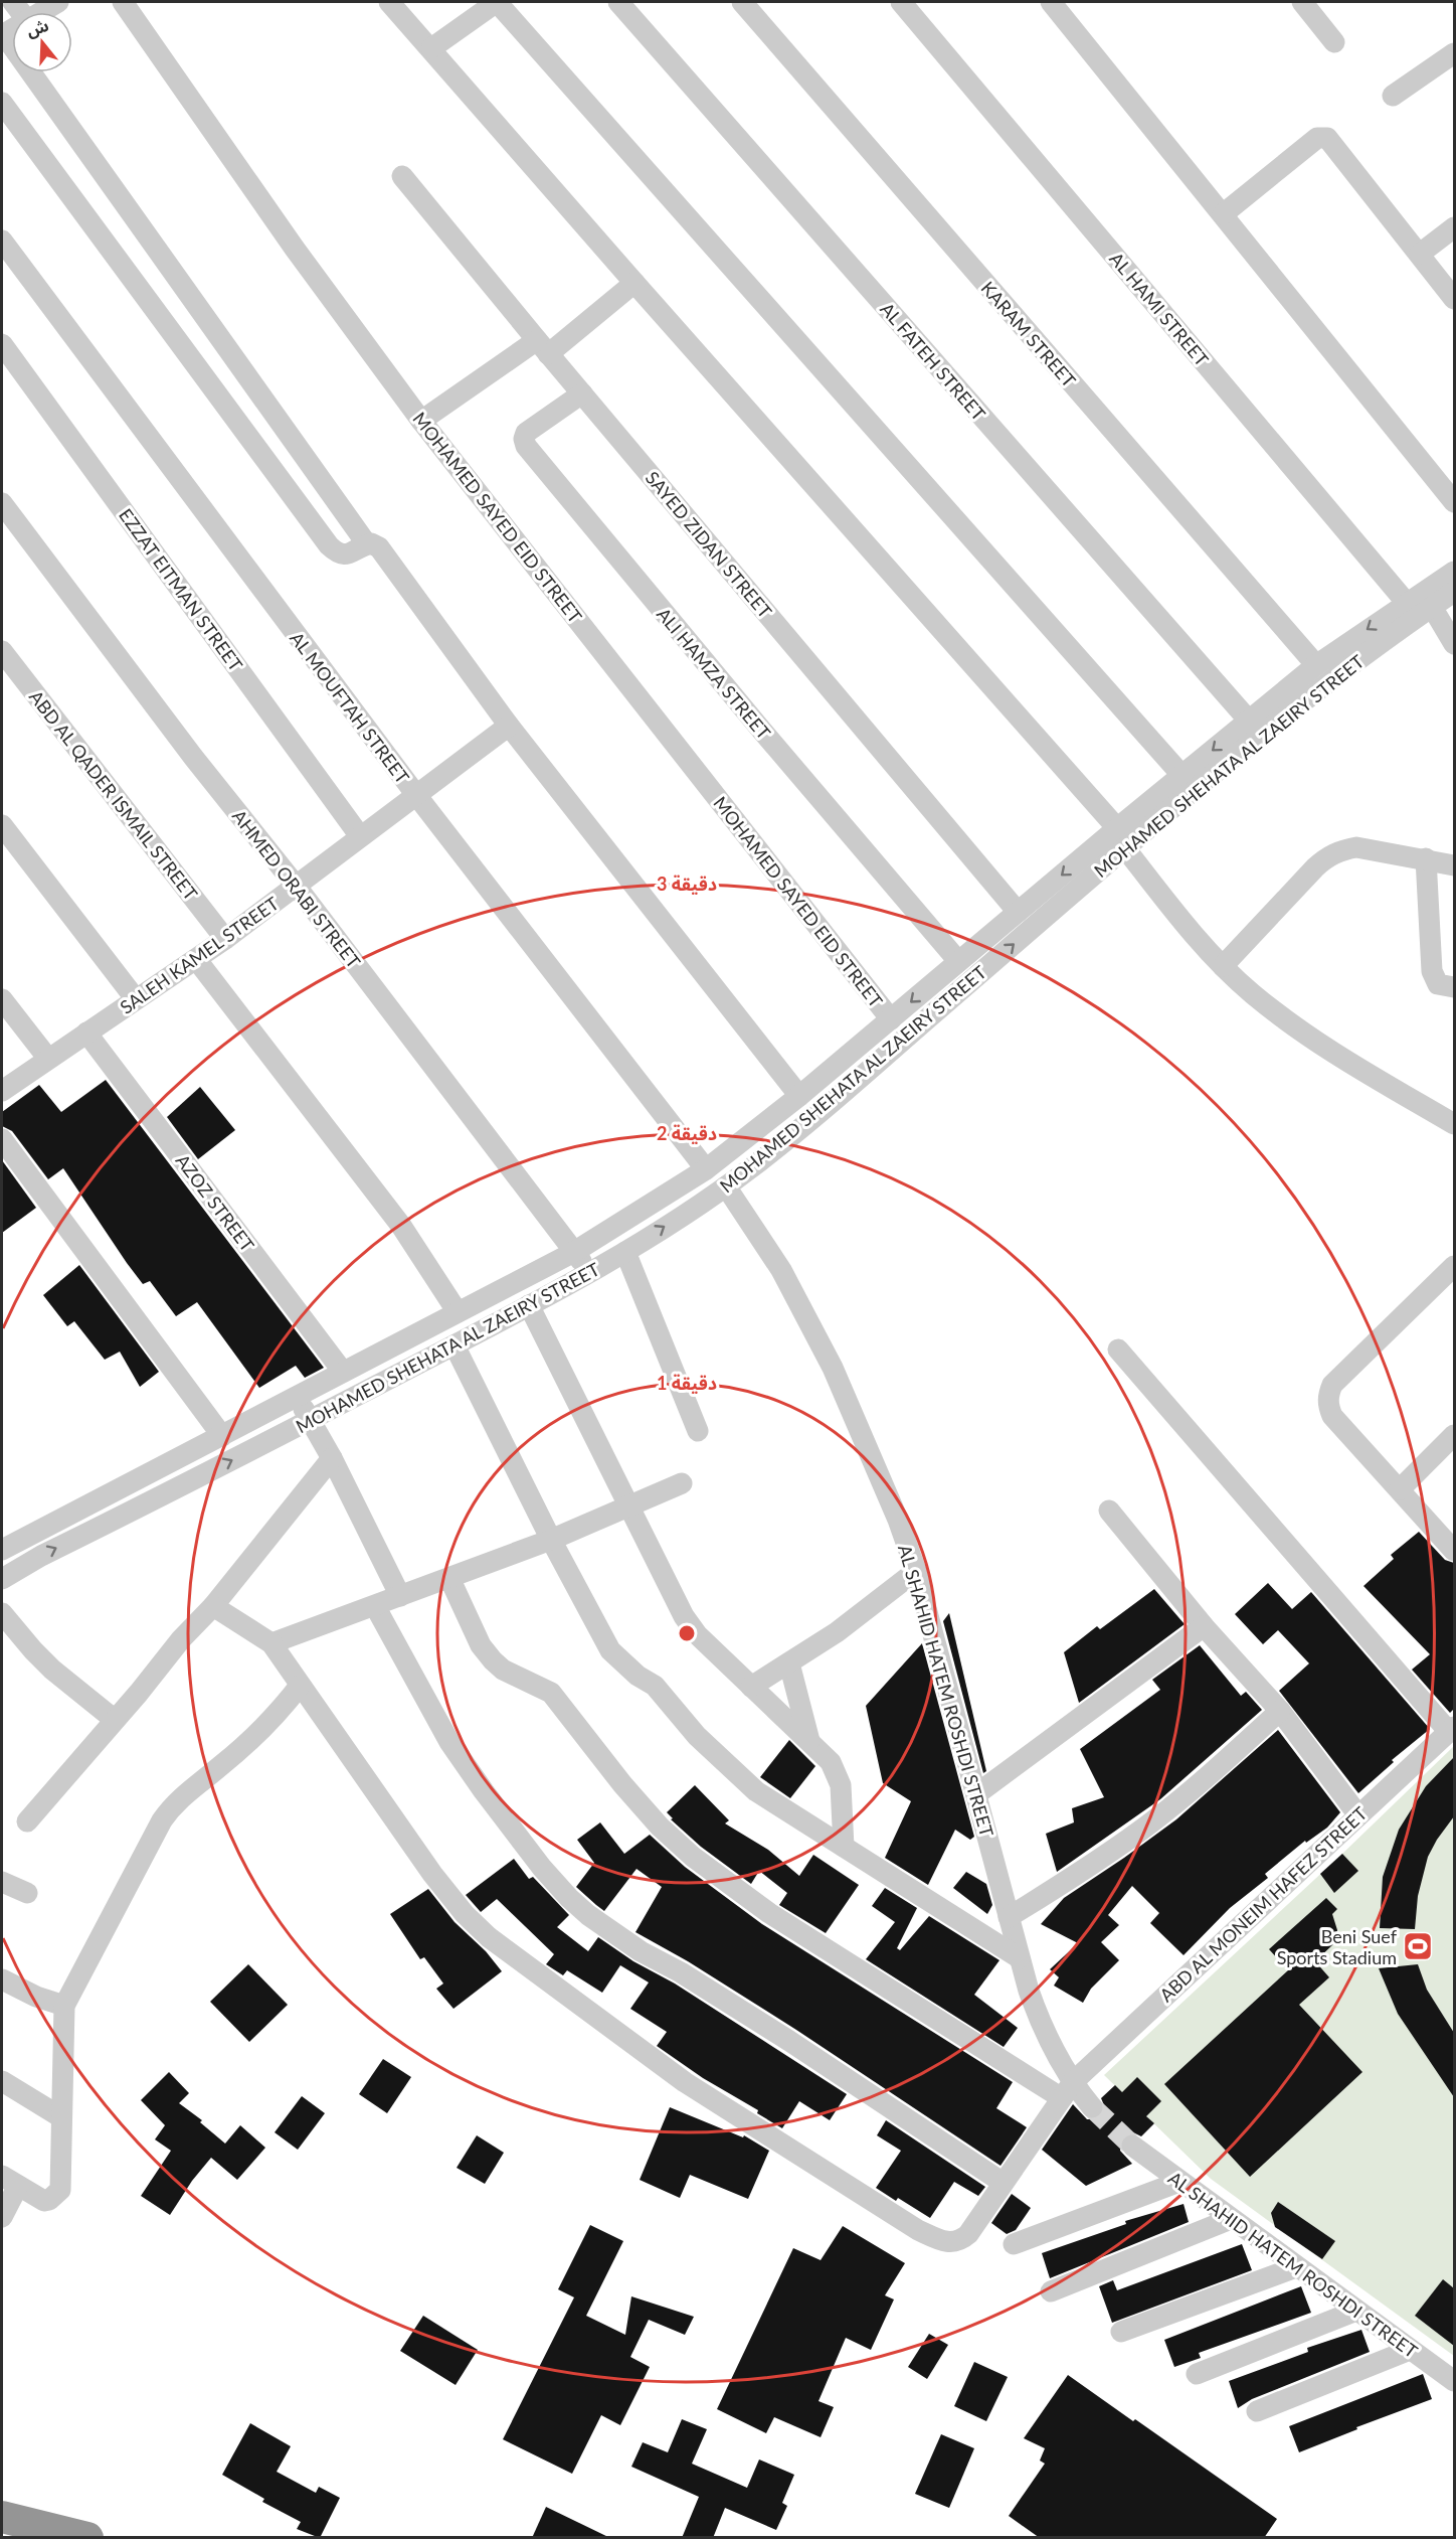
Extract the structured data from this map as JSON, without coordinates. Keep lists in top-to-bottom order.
{
  "streets": {
    "street": [
      "AL HAMI STREET",
      "KARAM STREET",
      "AL FATEH STREET",
      "MOHAMED SAYED EID STREET",
      "SAYED ZIDAN STREET",
      "EZZAT EITMAN STREET",
      "ALI HAMZA STREET",
      "AL MOUFTAH STREET",
      "MOHAMED SHEHATA AL ZAEIRY STREET",
      "ABD AL QADER ISMAIL STREET",
      "AHMED ORABI STREET",
      "SALEH KAMEL STREET",
      "AZOZ STREET",
      "AL SHAHID HATEM ROSHDI STREET",
      "ABD AL MONEIM HAFEZ STREET"
    ]
  },
  "crossings": [
    ["AL HAMI STREET", "MOHAMED SHEHATA AL ZAEIRY STREET"],
    ["KARAM STREET", "MOHAMED SHEHATA AL ZAEIRY STREET"],
    ["AL FATEH STREET", "MOHAMED SHEHATA AL ZAEIRY STREET"],
    ["MOHAMED SAYED EID STREET", "MOHAMED SHEHATA AL ZAEIRY STREET"],
    ["SAYED ZIDAN STREET", "ALI HAMZA STREET"],
    ["SAYED ZIDAN STREET", "MOHAMED SHEHATA AL ZAEIRY STREET"],
    ["EZZAT EITMAN STREET", "SALEH KAMEL STREET"],
    ["ALI HAMZA STREET", "MOHAMED SHEHATA AL ZAEIRY STREET"],
    ["AL MOUFTAH STREET", "MOHAMED SHEHATA AL ZAEIRY STREET"],
    ["AL MOUFTAH STREET", "SALEH KAMEL STREET"],
    ["MOHAMED SHEHATA AL ZAEIRY STREET", "AHMED ORABI STREET"],
    ["MOHAMED SHEHATA AL ZAEIRY STREET", "AZOZ STREET"],
    ["MOHAMED SHEHATA AL ZAEIRY STREET", "AL SHAHID HATEM ROSHDI STREET"],
    ["ABD AL QADER ISMAIL STREET", "SALEH KAMEL STREET"],
    ["AHMED ORABI STREET", "SALEH KAMEL STREET"],
    ["SALEH KAMEL STREET", "AZOZ STREET"],
    ["AL SHAHID HATEM ROSHDI STREET", "ABD AL MONEIM HAFEZ STREET"]
  ],
  "places": {
    "sports": ["Beni Suef Sports Stadium"]
  },
  "north": "top",
  "rings": ["3 دقيقة", "2 دقيقة", "1 دقيقة"]
}
